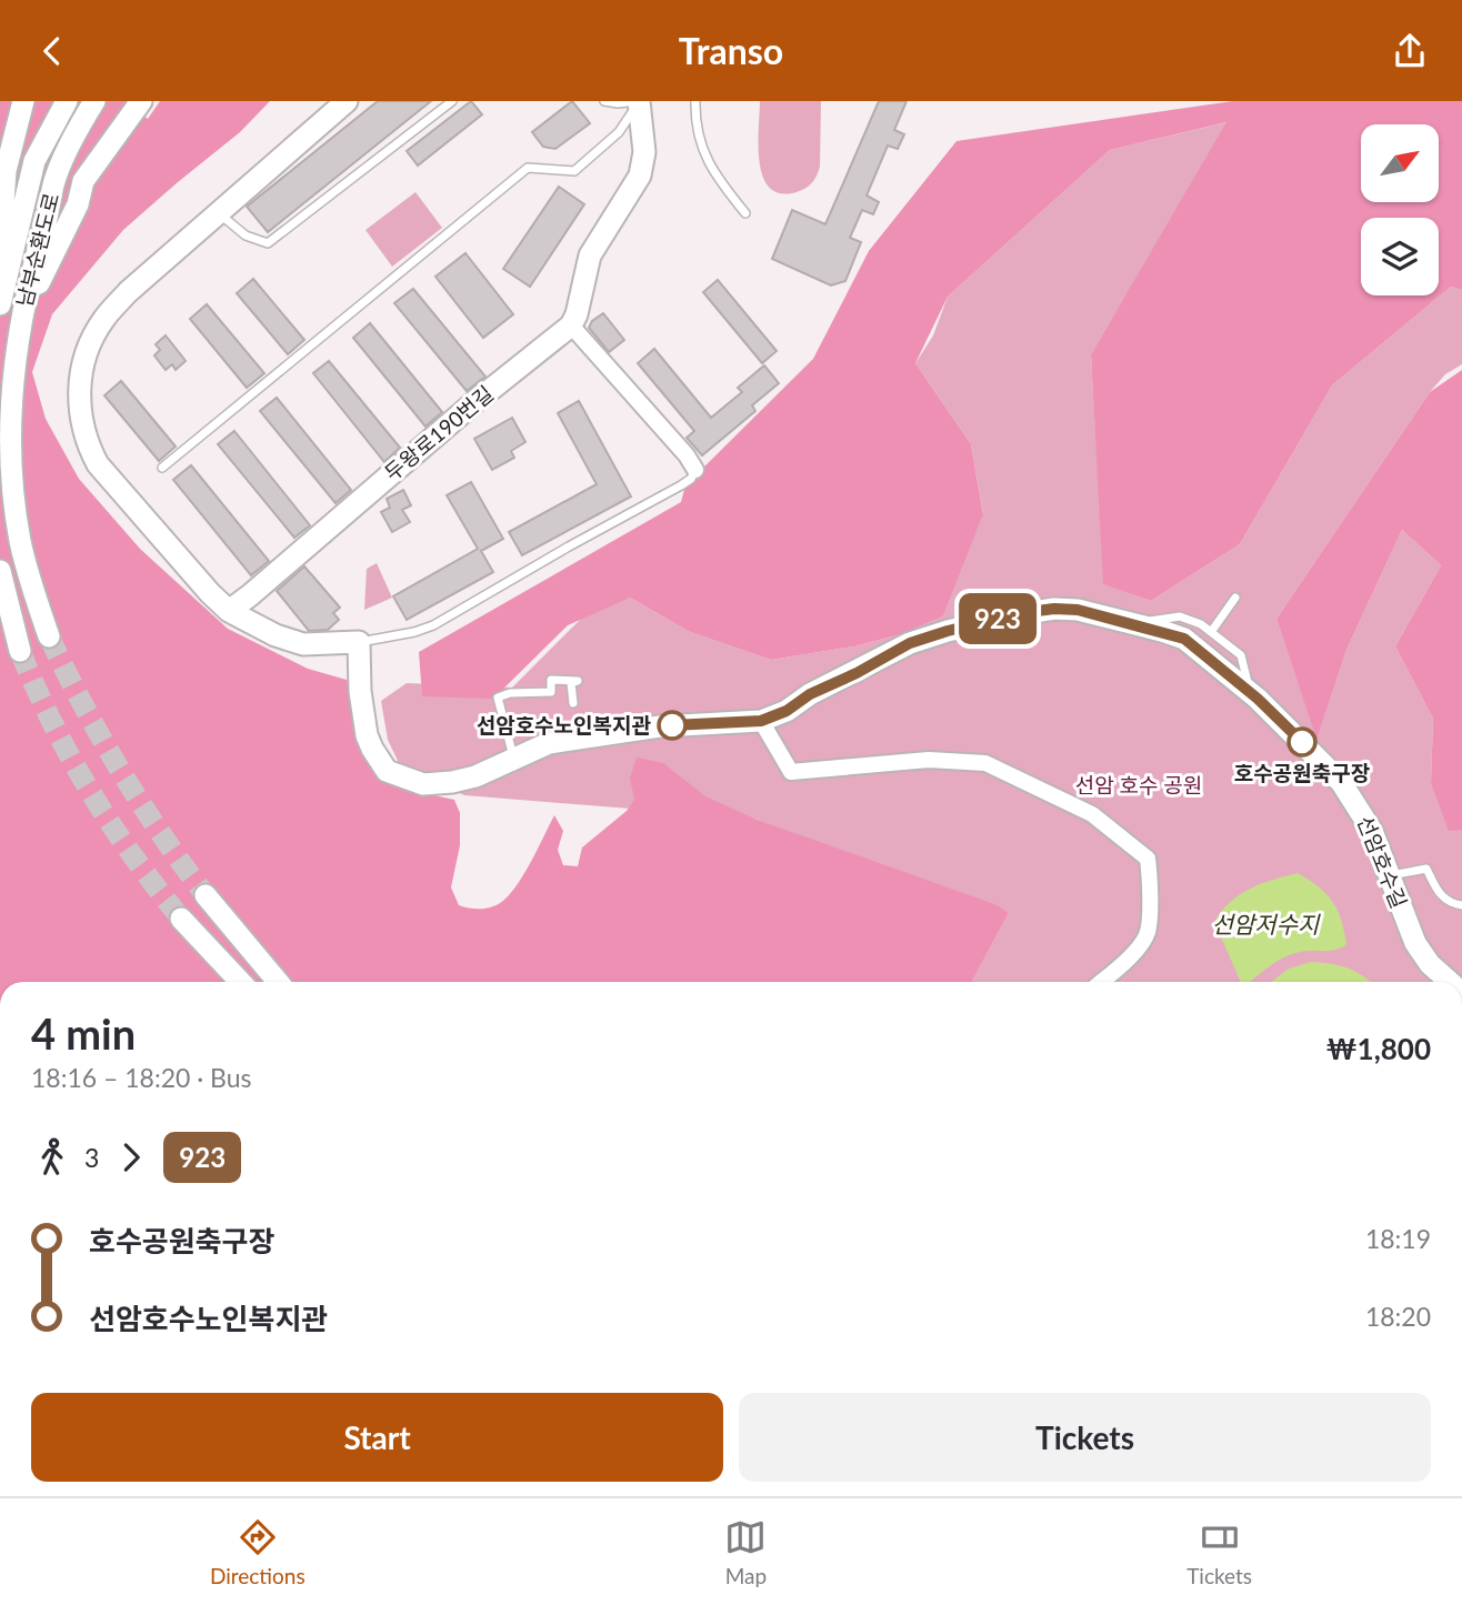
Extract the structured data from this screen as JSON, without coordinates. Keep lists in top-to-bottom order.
{
  "streets": {
    "street": ["남부순환도로", "두왕로190번길", "선암호수길"]
  },
  "water": ["선암저수지"],
  "parks": ["선암 호수 공원"],
  "places": ["선암호수노인복지관", "호수공원축구장"],
  "lines": ["bus line 923"],
  "north": "top right",
  "page": {
    "header": "Transo",
    "on_map": "923",
    "heading": ["4 min", "18:16 – 18:20 · Bus", "₩1,800"],
    "legs": ["3", "923"],
    "list": [
      {
        "name": "호수공원축구장",
        "value": "18:19"
      },
      {
        "name": "선암호수노인복지관",
        "value": "18:20"
      }
    ],
    "buttons": ["Start", "Tickets"],
    "tabs": ["Directions", "Map", "Tickets"]
  }
}
